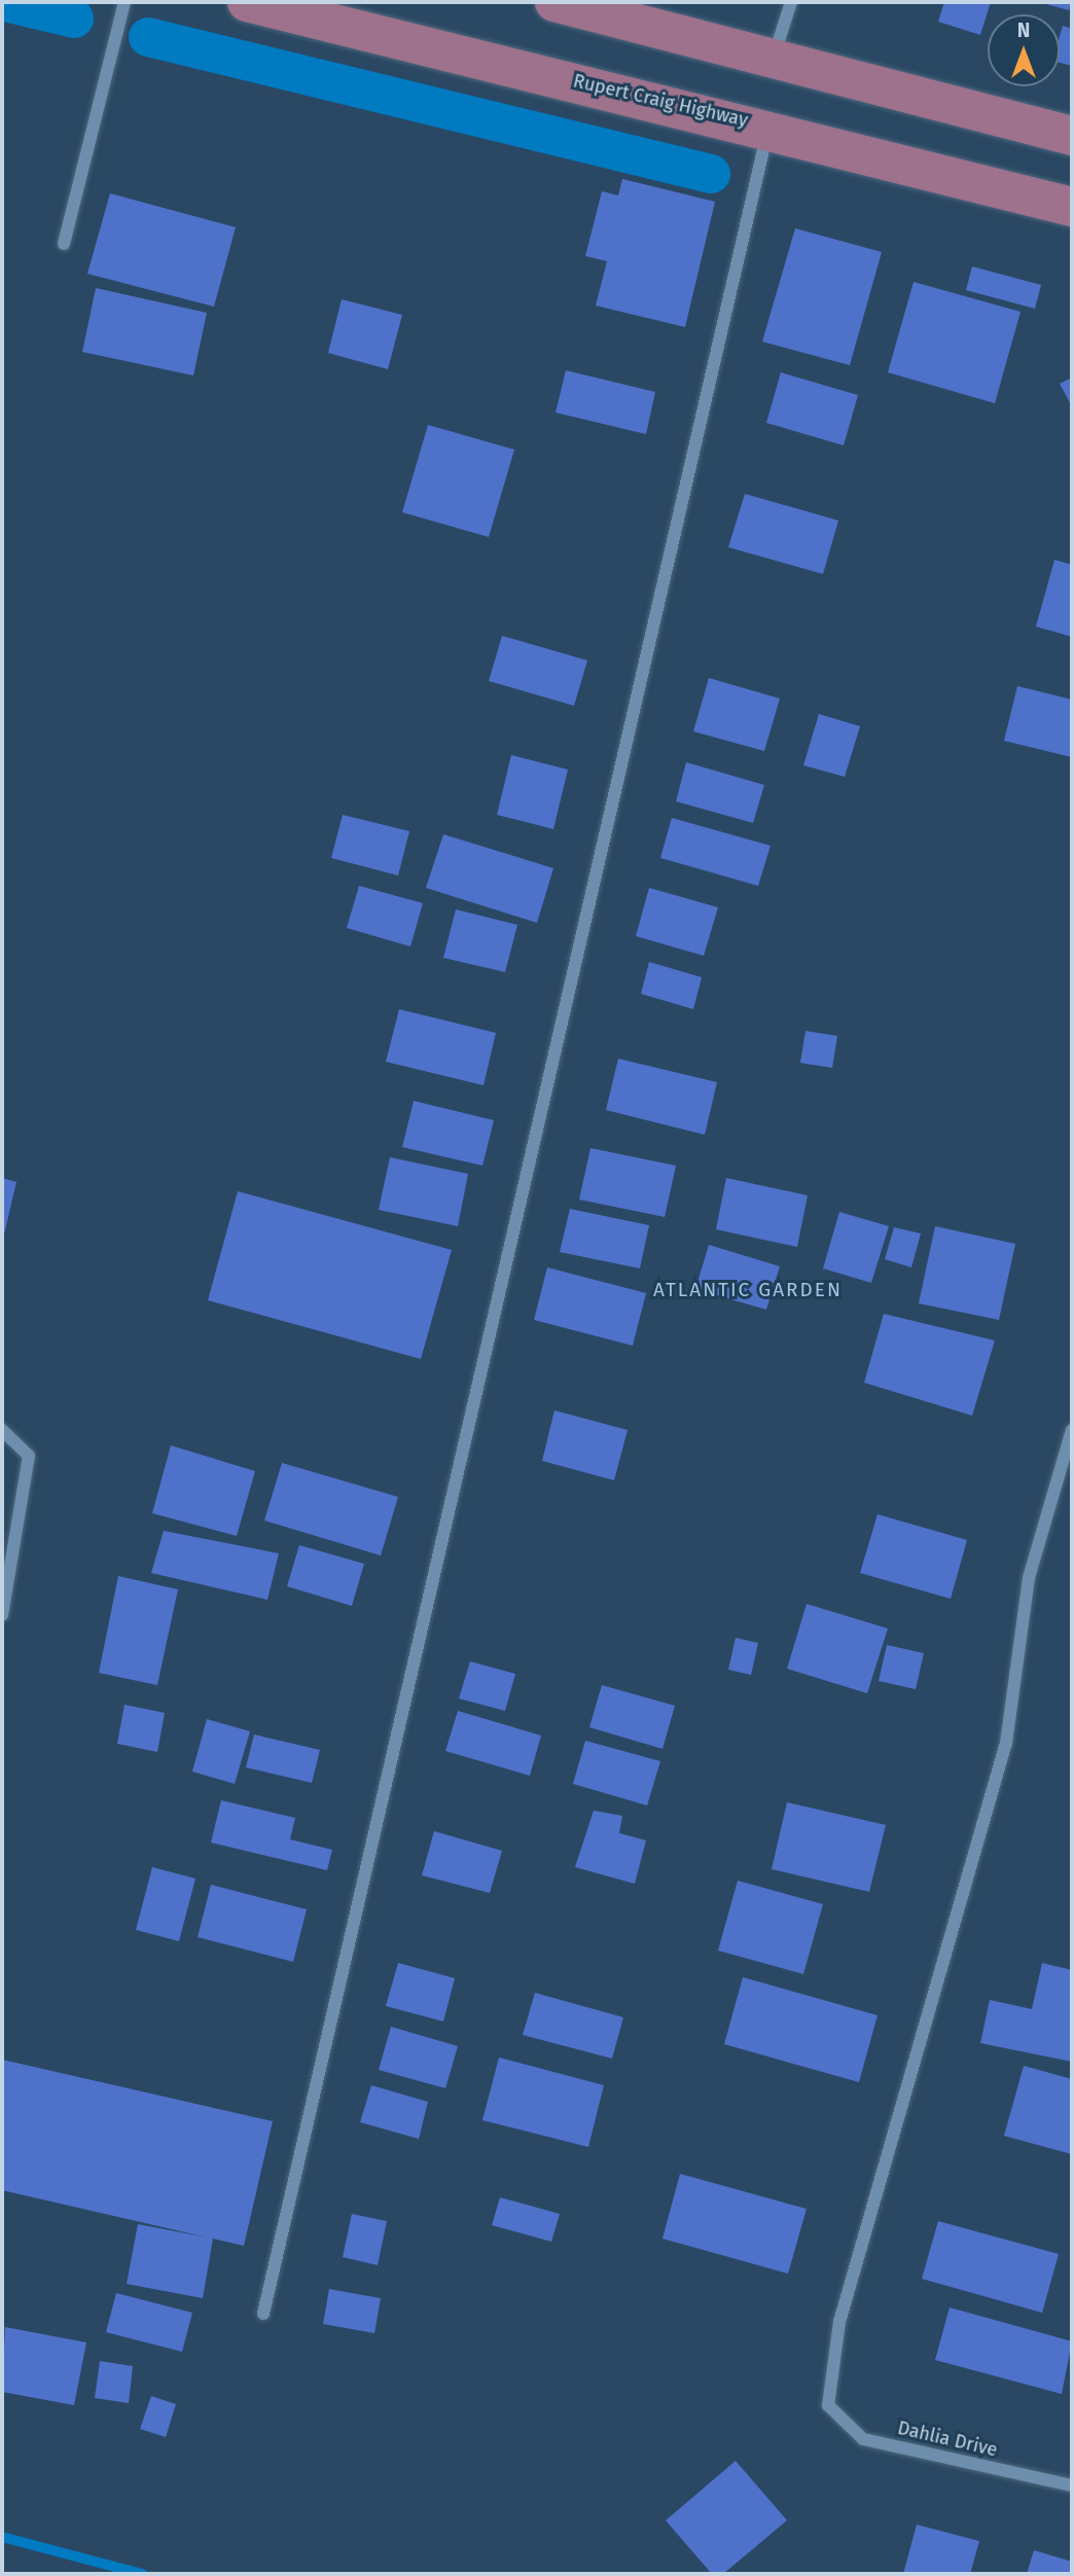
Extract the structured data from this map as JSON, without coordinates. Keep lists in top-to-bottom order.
{
  "streets": {
    "main road": ["Rupert Craig Highway"],
    "street": ["Dahlia Drive"]
  },
  "districts": ["ATLANTIC GARDEN"],
  "north": "top"
}
